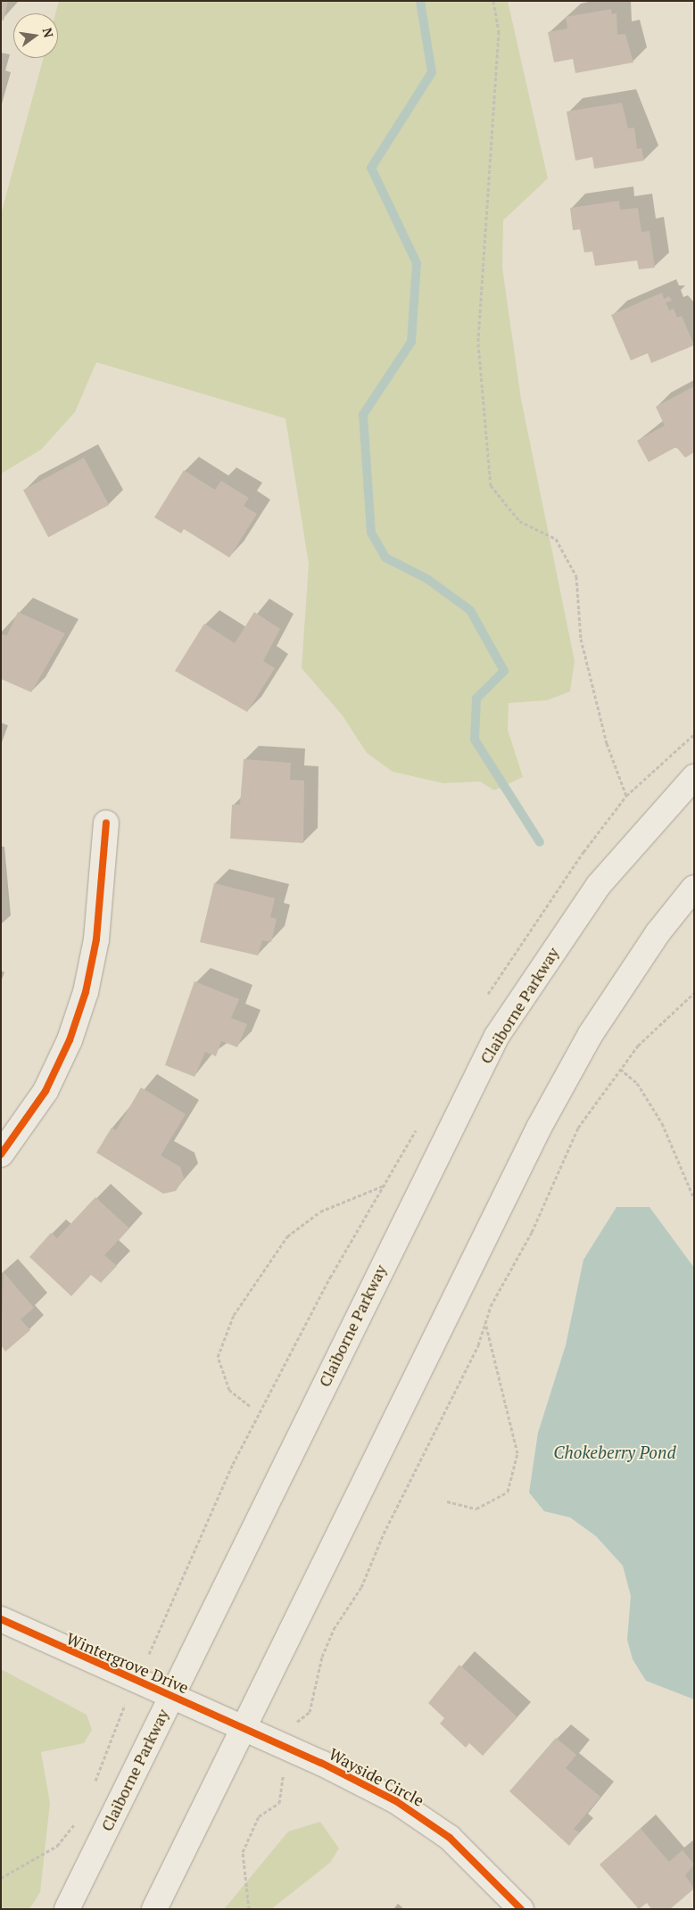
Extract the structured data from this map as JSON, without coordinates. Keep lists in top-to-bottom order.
{
  "streets": {
    "main road": ["Claiborne Parkway", "Wintergrove Drive", "Wayside Circle"]
  },
  "crossings": [
    ["Claiborne Parkway", "Wintergrove Drive"],
    ["Wintergrove Drive", "Wayside Circle"]
  ],
  "water": ["Chokeberry Pond"],
  "north": "right"
}
